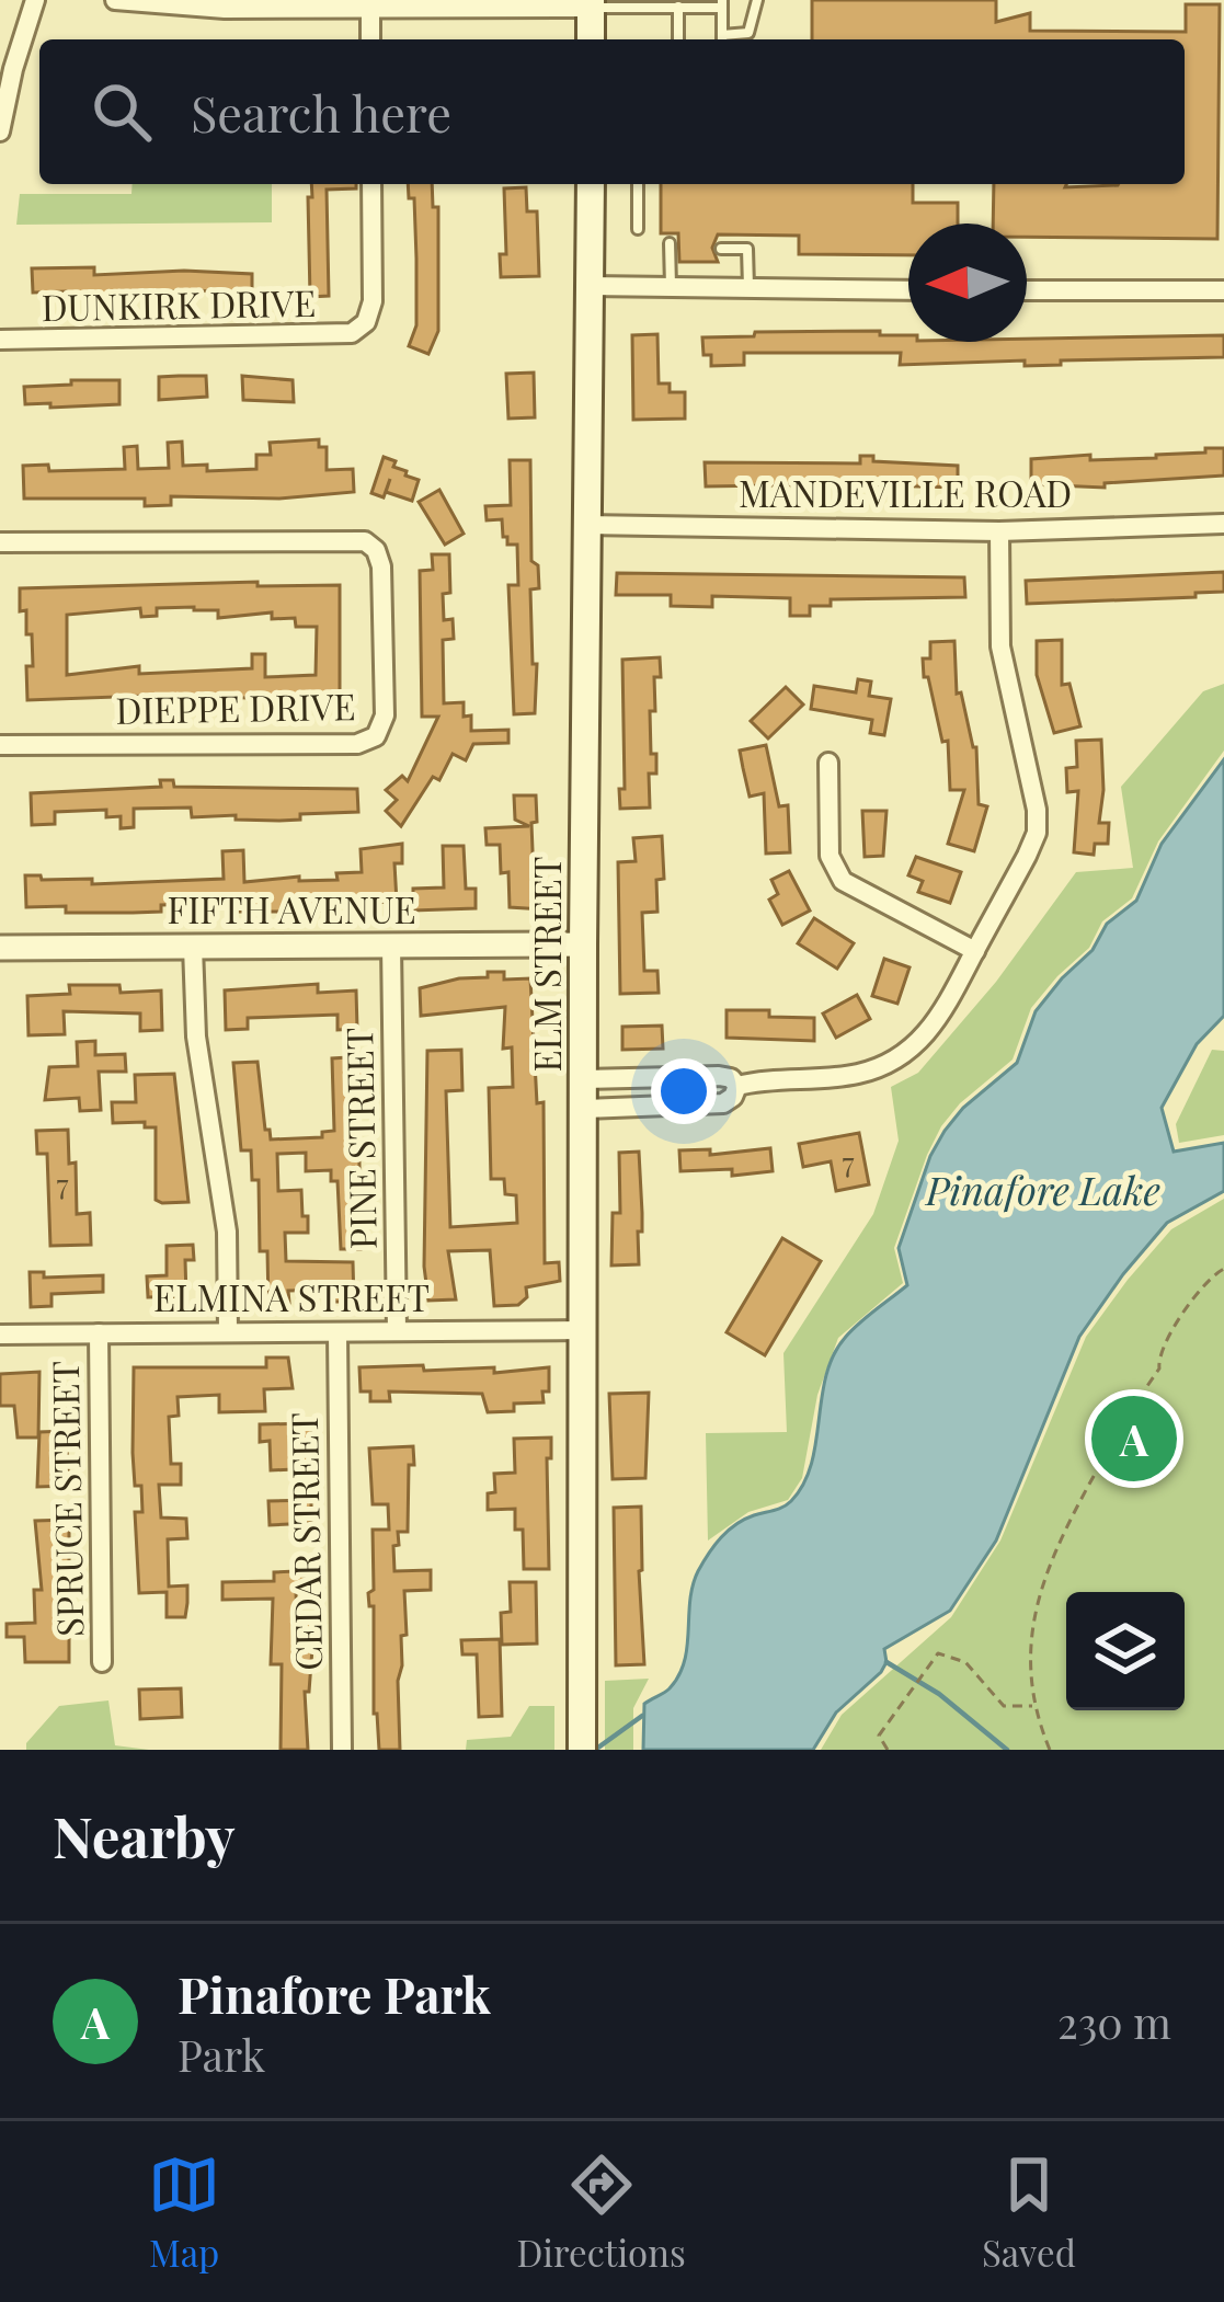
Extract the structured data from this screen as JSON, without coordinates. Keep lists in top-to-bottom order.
{
  "streets": {
    "main road": ["ELM STREET"],
    "street": [
      "DUNKIRK DRIVE",
      "MANDEVILLE ROAD",
      "DIEPPE DRIVE",
      "FIFTH AVENUE",
      "PINE STREET",
      "ELMINA STREET",
      "SPRUCE STREET",
      "CEDAR STREET"
    ]
  },
  "crossings": [
    ["MANDEVILLE ROAD", "ELM STREET"],
    ["FIFTH AVENUE", "ELM STREET"],
    ["FIFTH AVENUE", "PINE STREET"],
    ["ELM STREET", "ELMINA STREET"],
    ["PINE STREET", "ELMINA STREET"],
    ["ELMINA STREET", "SPRUCE STREET"],
    ["ELMINA STREET", "CEDAR STREET"]
  ],
  "water": ["Pinafore Lake"],
  "house_numbers": ["7", "7"],
  "north": "left",
  "page": {
    "search": "Search here",
    "pins": "A",
    "heading": "Nearby",
    "list": [
      {
        "mark": "A",
        "name": "Pinafore Park",
        "note": "Park",
        "value": "230 m"
      }
    ],
    "nav": ["Map", "Directions", "Saved"]
  }
}
